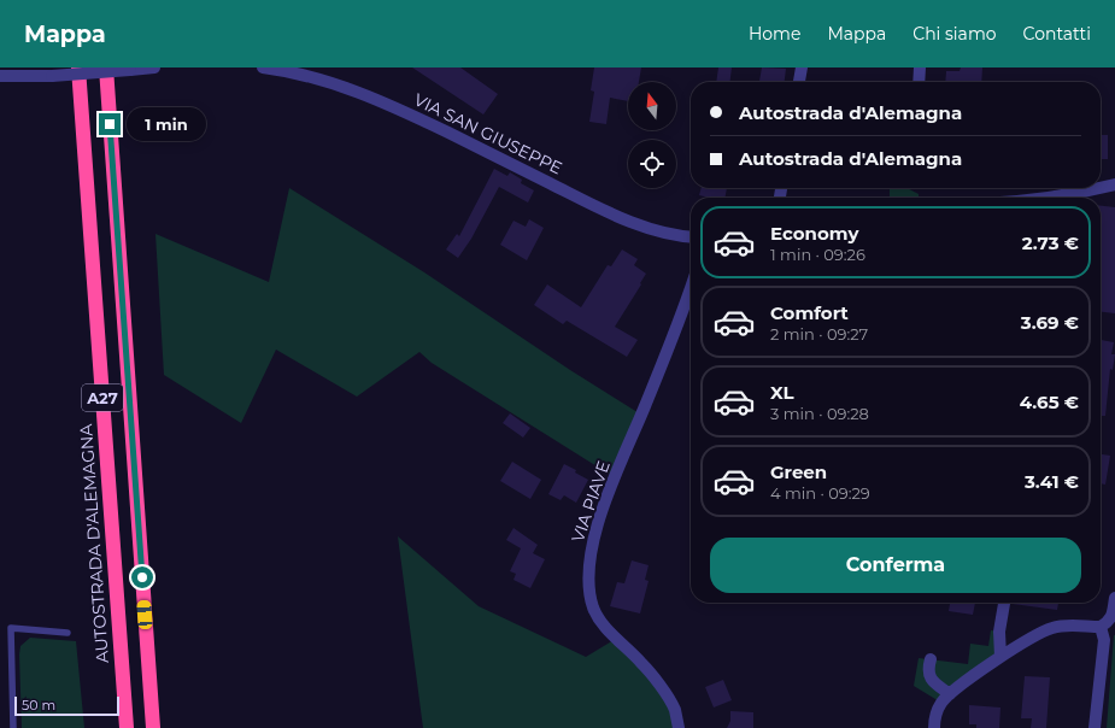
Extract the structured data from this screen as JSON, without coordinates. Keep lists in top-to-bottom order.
{
  "streets": {
    "highway": ["A27", "AUTOSTRADA D'ALEMAGNA"],
    "street": ["VIA SAN GIUSEPPE", "VIA PIAVE"]
  },
  "scale_bar": "50 m",
  "north": "top",
  "page": {
    "header": "Mappa",
    "nav": [
      "Home",
      "Mappa",
      "Chi siamo",
      "Contatti"
    ],
    "banner": ["Autostrada d'Alemagna", "Autostrada d'Alemagna"],
    "bubble": "1 min",
    "list": [
      {
        "name": "Economy",
        "note": "1 min · 09:26",
        "value": "2.73 €"
      },
      {
        "name": "Comfort",
        "note": "2 min · 09:27",
        "value": "3.69 €"
      },
      {
        "name": "XL",
        "note": "3 min · 09:28",
        "value": "4.65 €"
      },
      {
        "name": "Green",
        "note": "4 min · 09:29",
        "value": "3.41 €"
      }
    ],
    "buttons": "Conferma",
    "scale": "50 m"
  }
}
